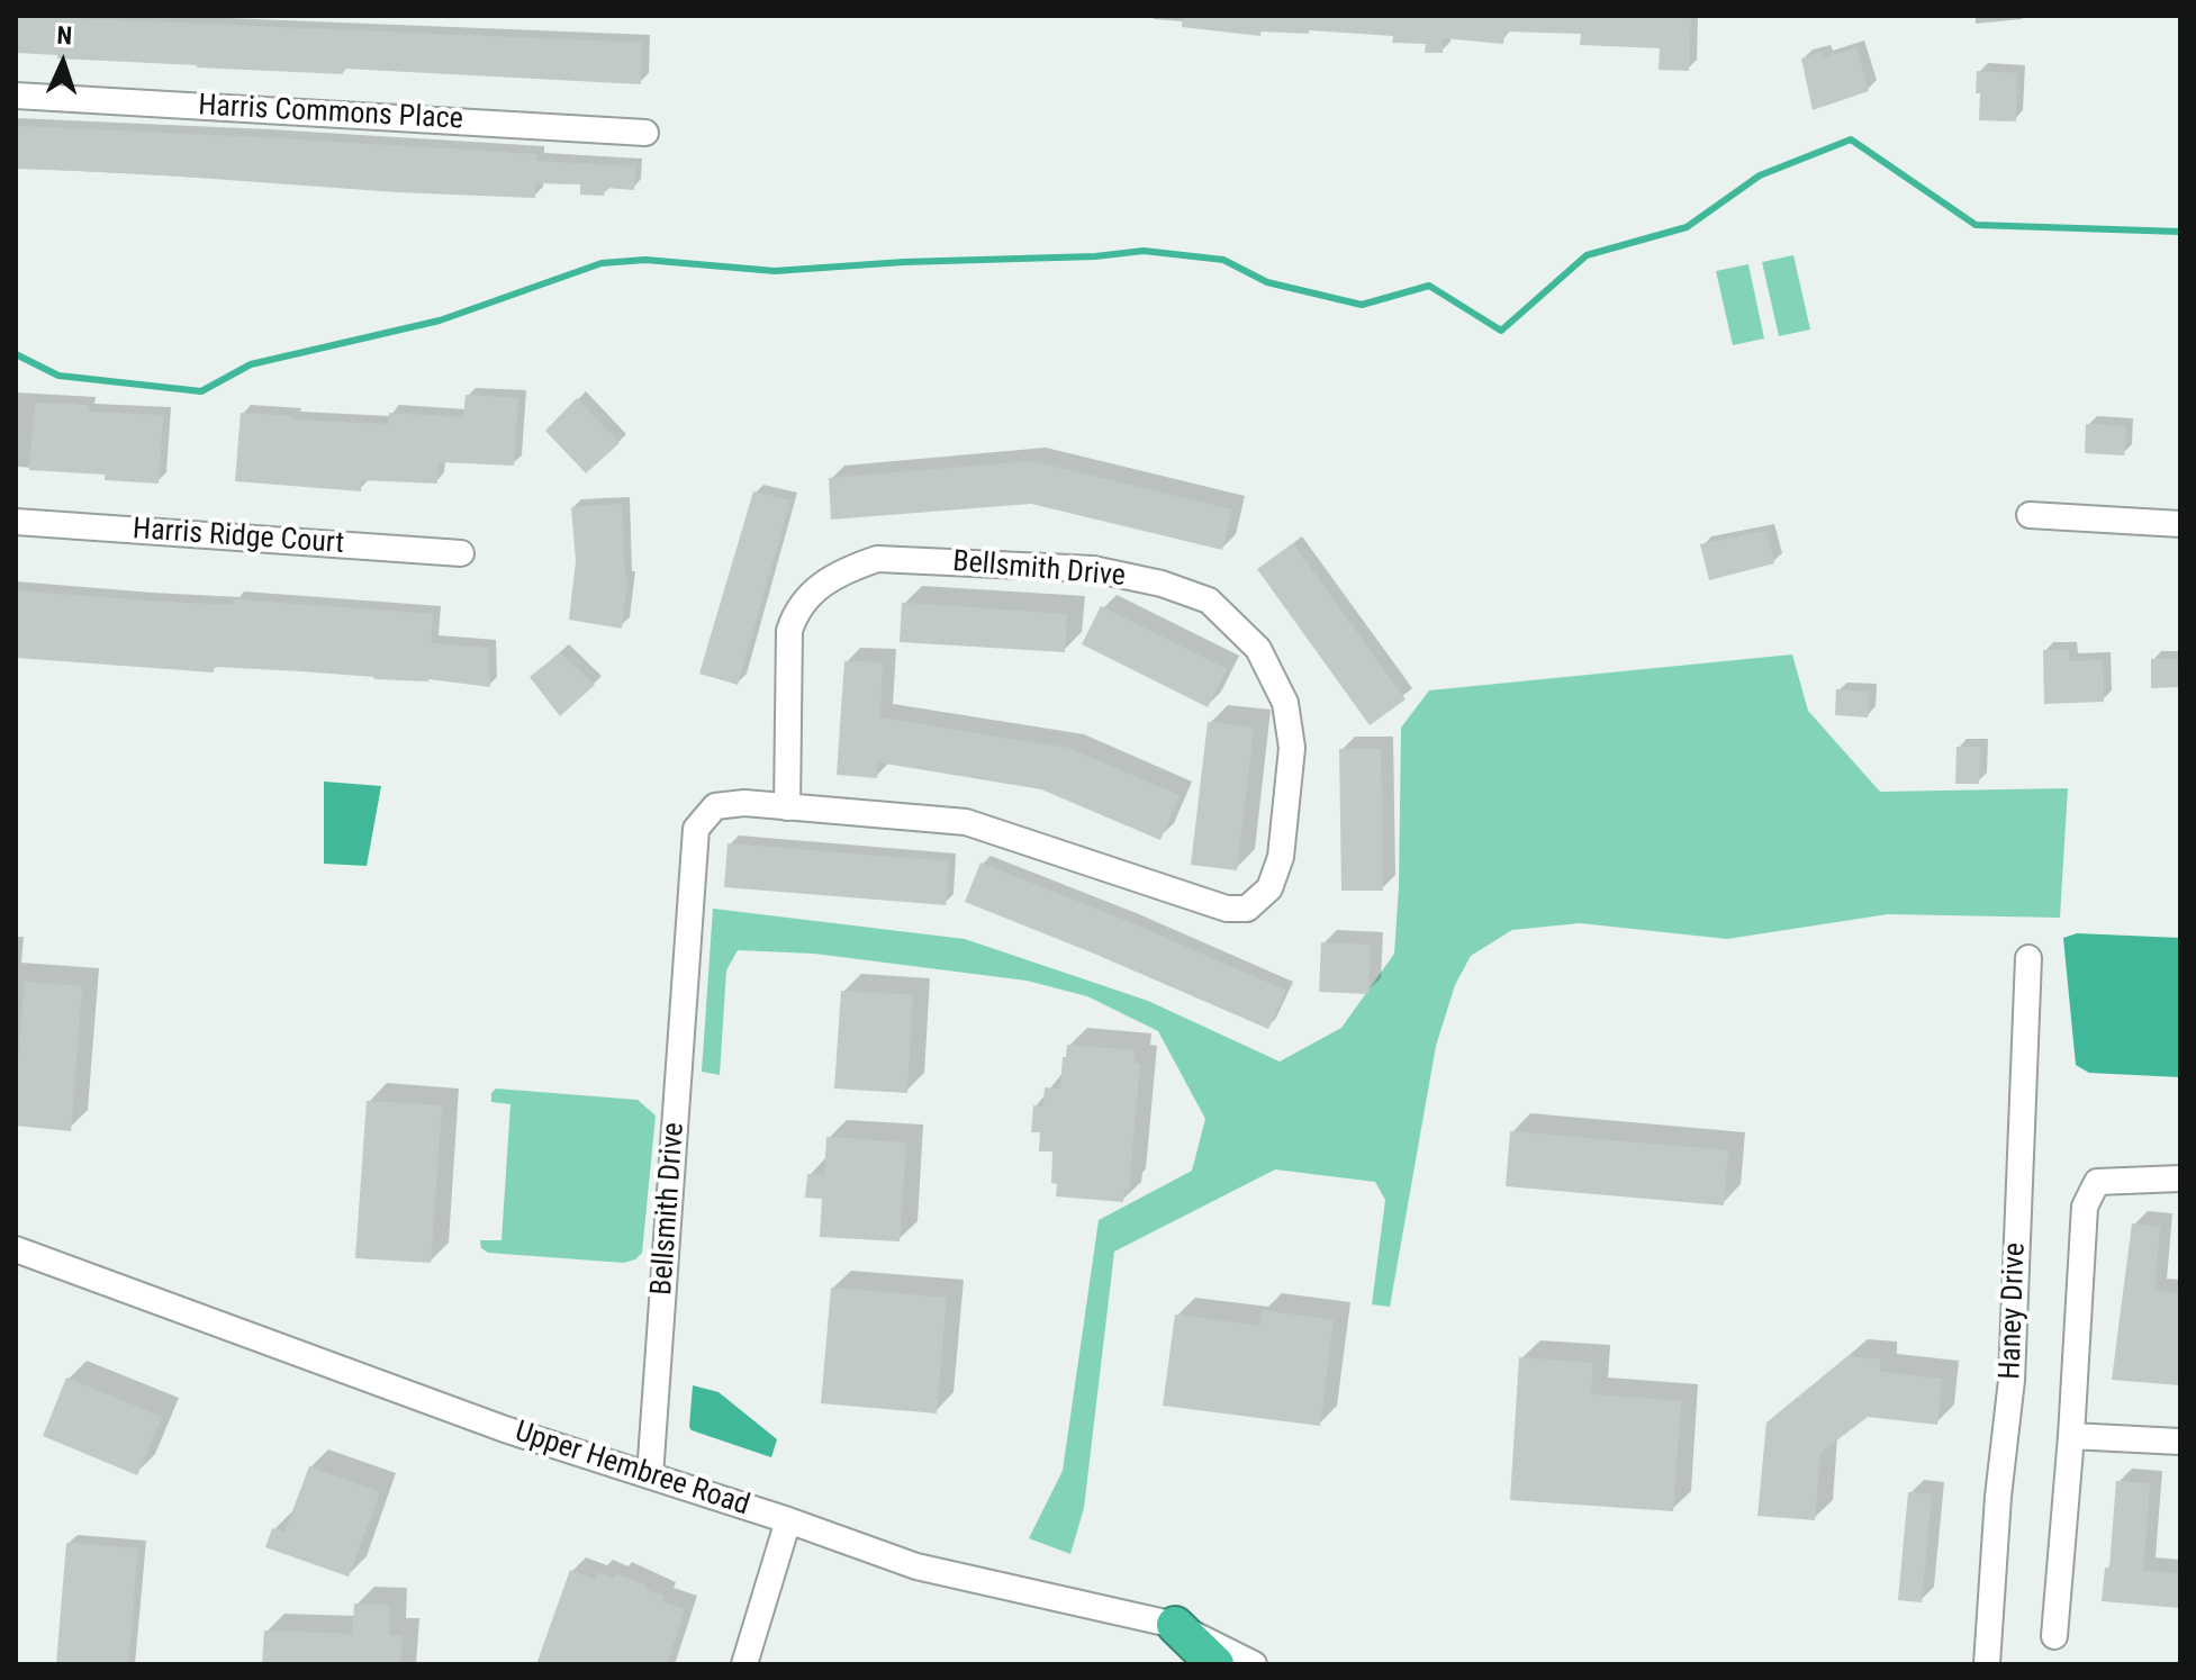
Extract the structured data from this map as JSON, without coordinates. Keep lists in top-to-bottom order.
{
  "streets": {
    "street": [
      "Harris Commons Place",
      "Harris Ridge Court",
      "Bellsmith Drive",
      "Haney Drive",
      "Upper Hembree Road"
    ]
  },
  "crossings": [
    ["Bellsmith Drive", "Upper Hembree Road"]
  ],
  "north": "top"
}
